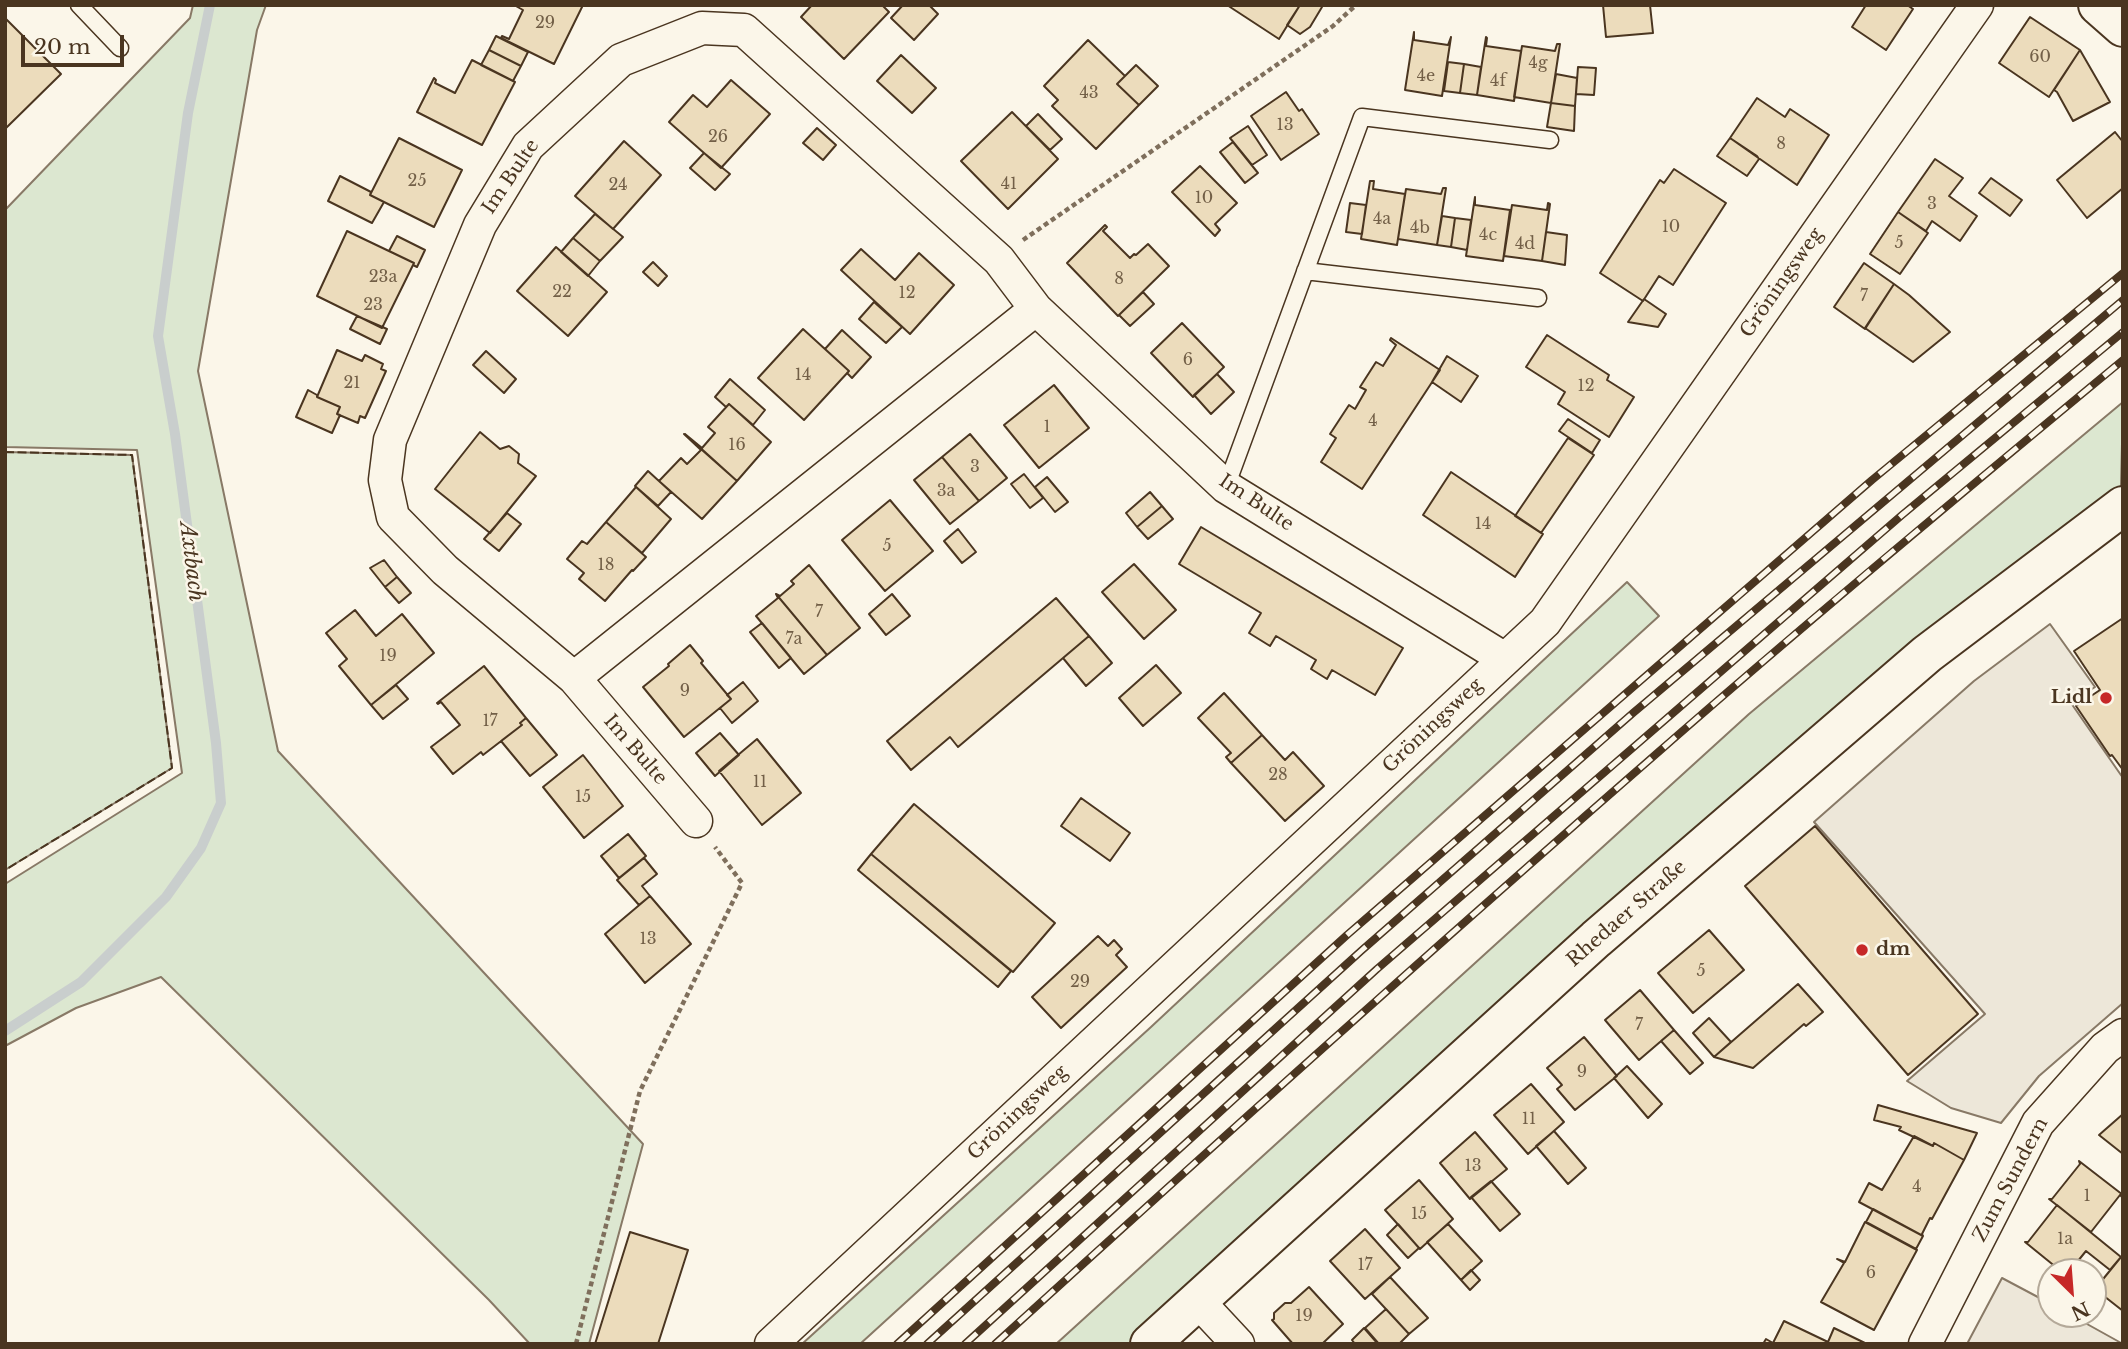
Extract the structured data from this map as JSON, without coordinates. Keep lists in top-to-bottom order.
{
  "streets": {
    "street": [
      "Im Bulte",
      "Gröningsweg",
      "Rhedaer Straße",
      "Zum Sundern"
    ]
  },
  "crossings": [
    ["Im Bulte", "Gröningsweg"]
  ],
  "water": ["Axtbach"],
  "places": ["Lidl", "dm"],
  "house_numbers": [
    "29",
    "60",
    "4g",
    "4e",
    "4f",
    "43",
    "13",
    "26",
    "8",
    "25",
    "41",
    "24",
    "10",
    "3",
    "4a",
    "10",
    "4b",
    "4c",
    "5",
    "4d",
    "23a",
    "8",
    "22",
    "12",
    "7",
    "23",
    "6",
    "14",
    "21",
    "12",
    "4",
    "1",
    "16",
    "3",
    "3a",
    "14",
    "5",
    "18",
    "7",
    "7a",
    "19",
    "9",
    "17",
    "28",
    "11",
    "15",
    "13",
    "5",
    "29",
    "7",
    "9",
    "11",
    "13",
    "4",
    "1",
    "15",
    "1a",
    "17",
    "6",
    "19"
  ],
  "scale_bar": "20 m",
  "north": "bottom right"
}
